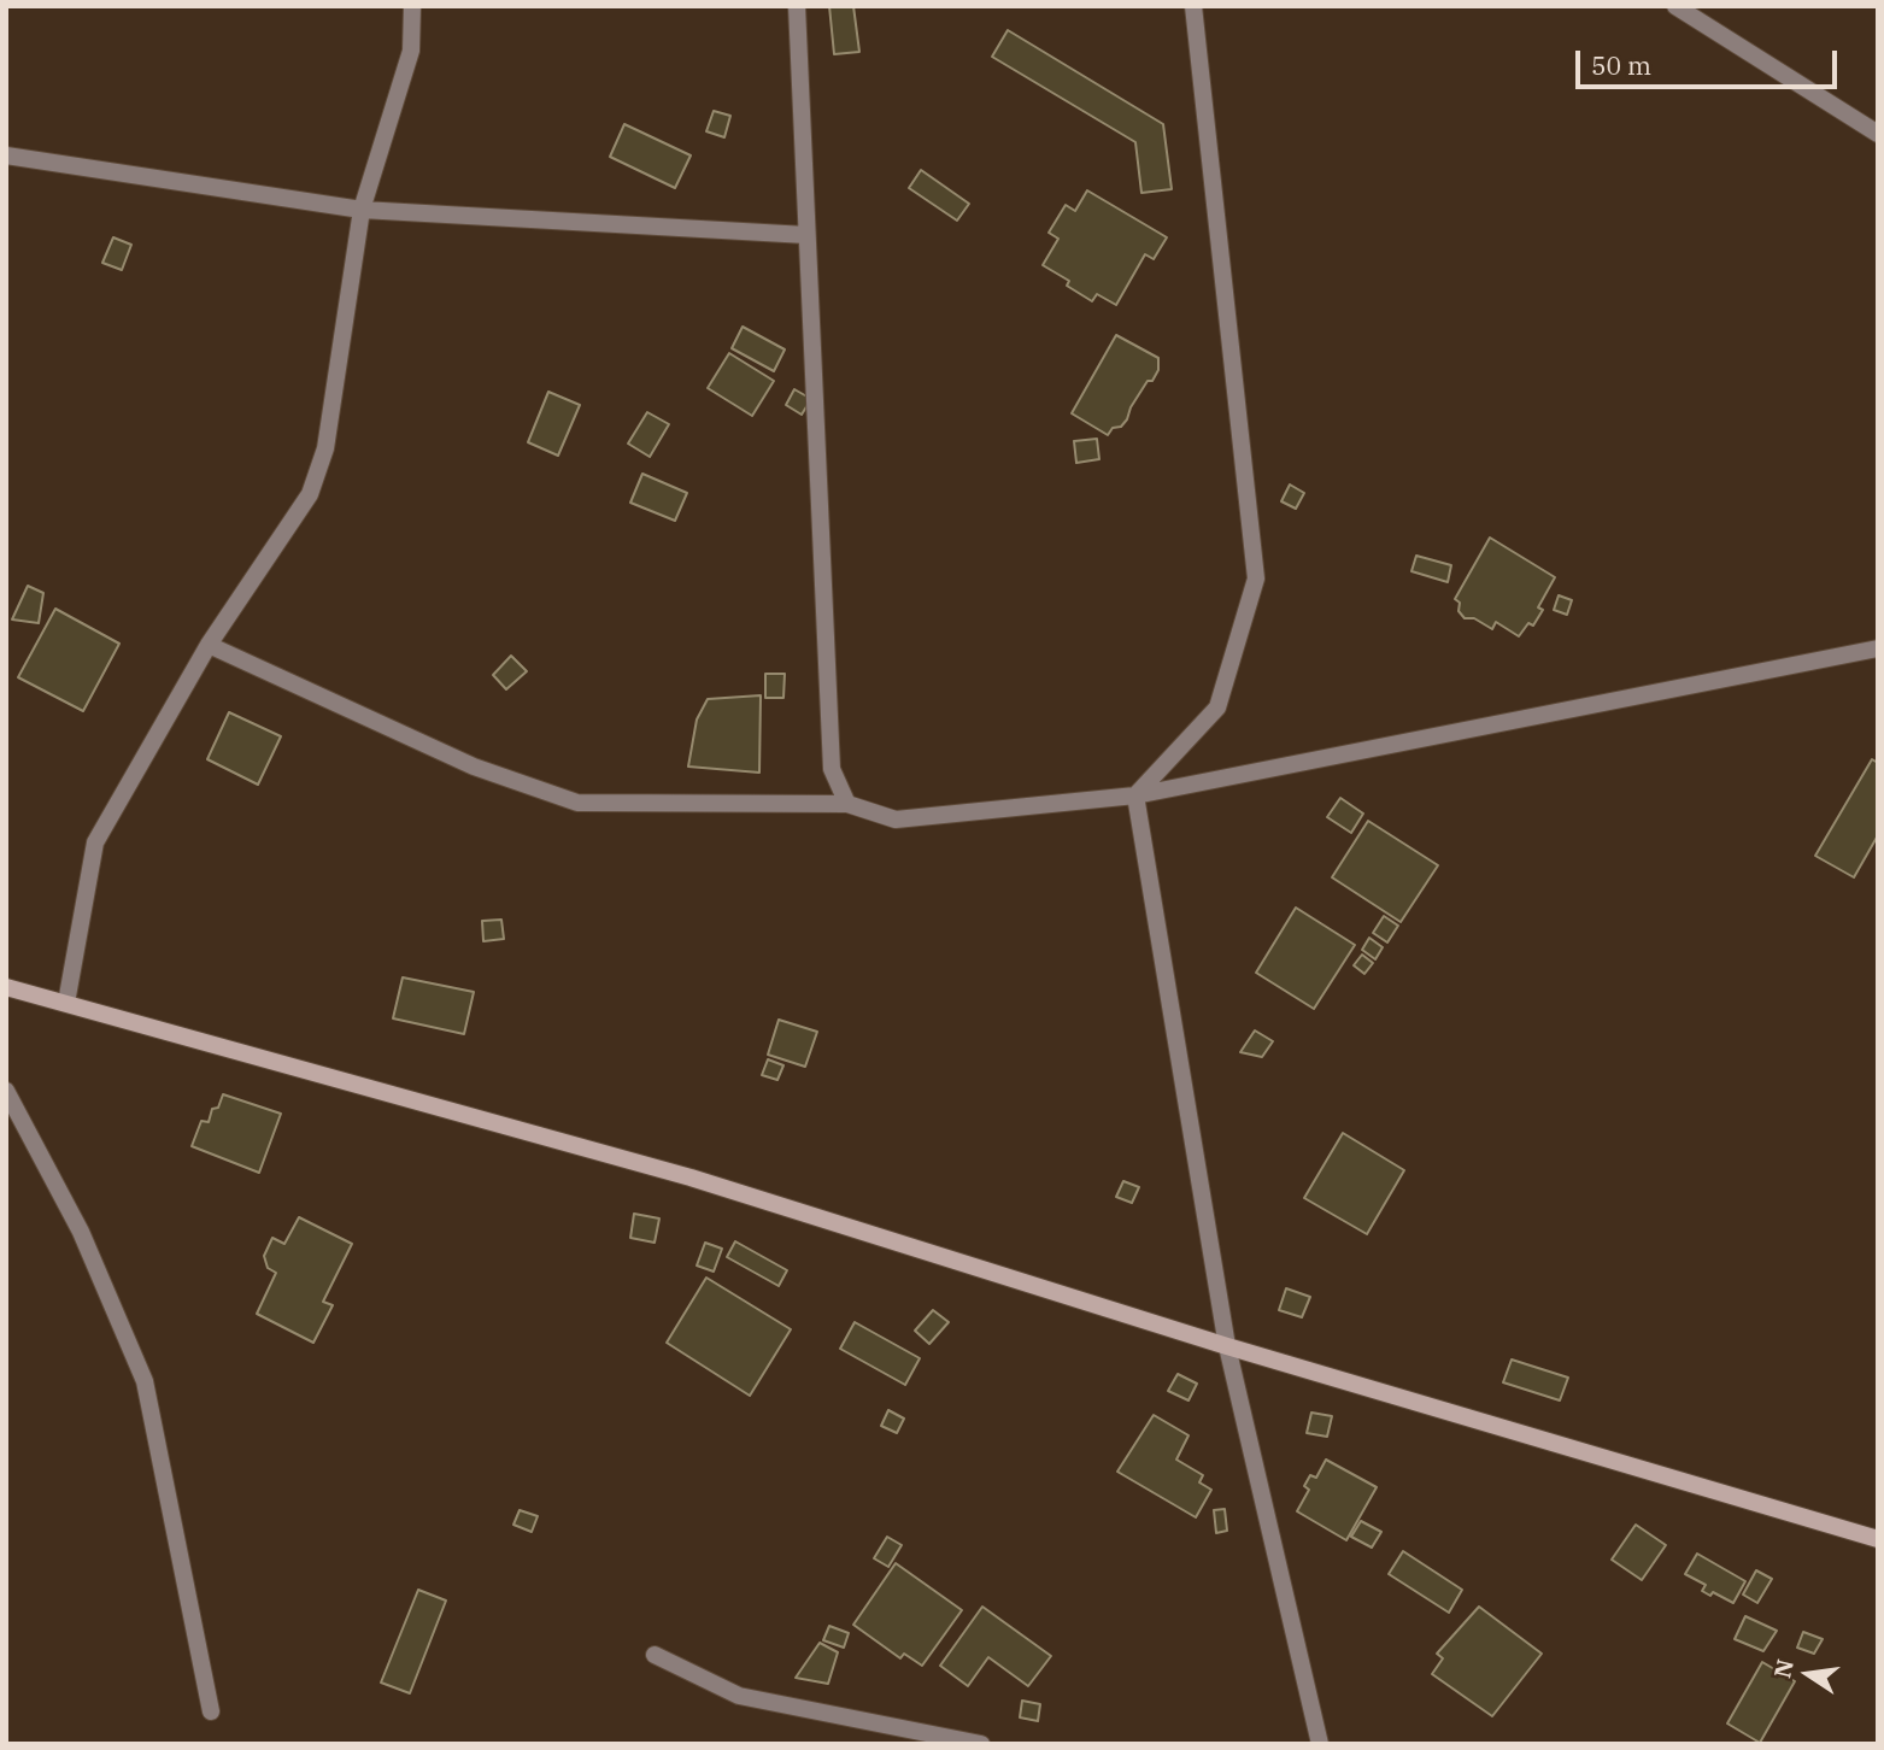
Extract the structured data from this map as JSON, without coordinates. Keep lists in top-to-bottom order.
{
  "scale_bar": "50 m",
  "north": "left"
}
